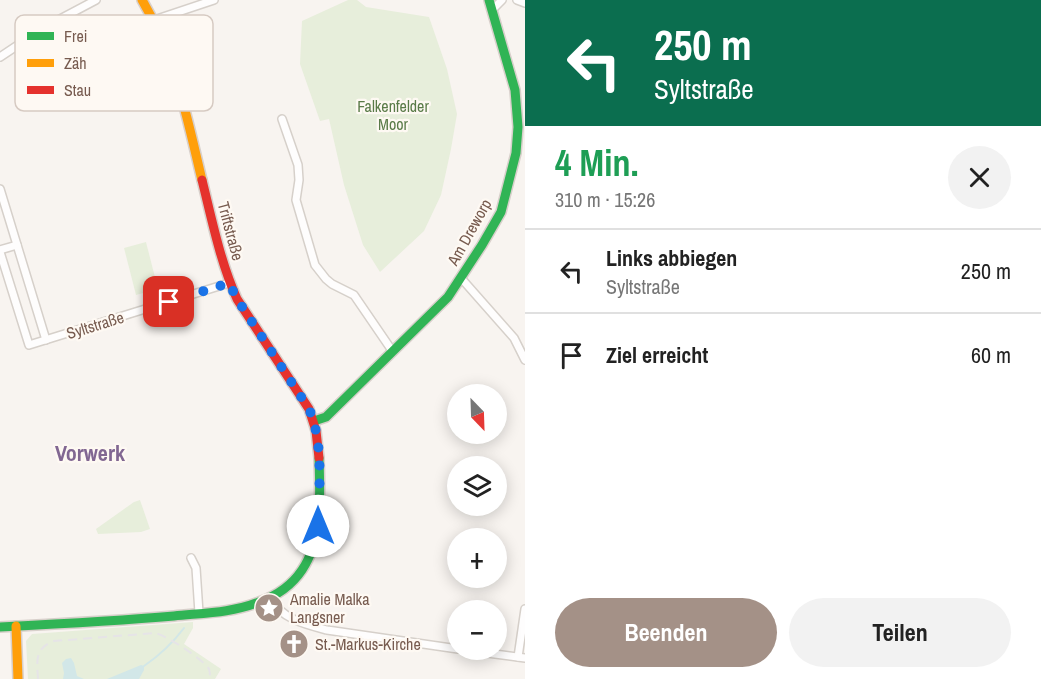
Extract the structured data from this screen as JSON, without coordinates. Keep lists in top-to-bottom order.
{
  "streets": {
    "street": ["Triftstraße", "Am Dreworp", "Syltstraße"]
  },
  "crossings": [
    ["Triftstraße", "Am Dreworp"],
    ["Triftstraße", "Syltstraße"]
  ],
  "districts": ["Vorwerk"],
  "parks": ["Falkenfelder Moor"],
  "places": {
    "place": ["Amalie Malka Langsner"],
    "church": ["St.-Markus-Kirche"]
  },
  "legend": ["Frei", "Zäh", "Stau"],
  "north": "bottom right",
  "page": {
    "turn": ["250 m", "Syltstraße"],
    "heading": ["4 Min.", "310 m · 15:26"],
    "list": [
      {
        "name": "Links abbiegen",
        "note": "Syltstraße",
        "value": "250 m"
      },
      {
        "name": "Ziel erreicht",
        "value": "60 m"
      }
    ],
    "map_buttons": ["+", "−"],
    "buttons": ["Beenden", "Teilen"]
  }
}
